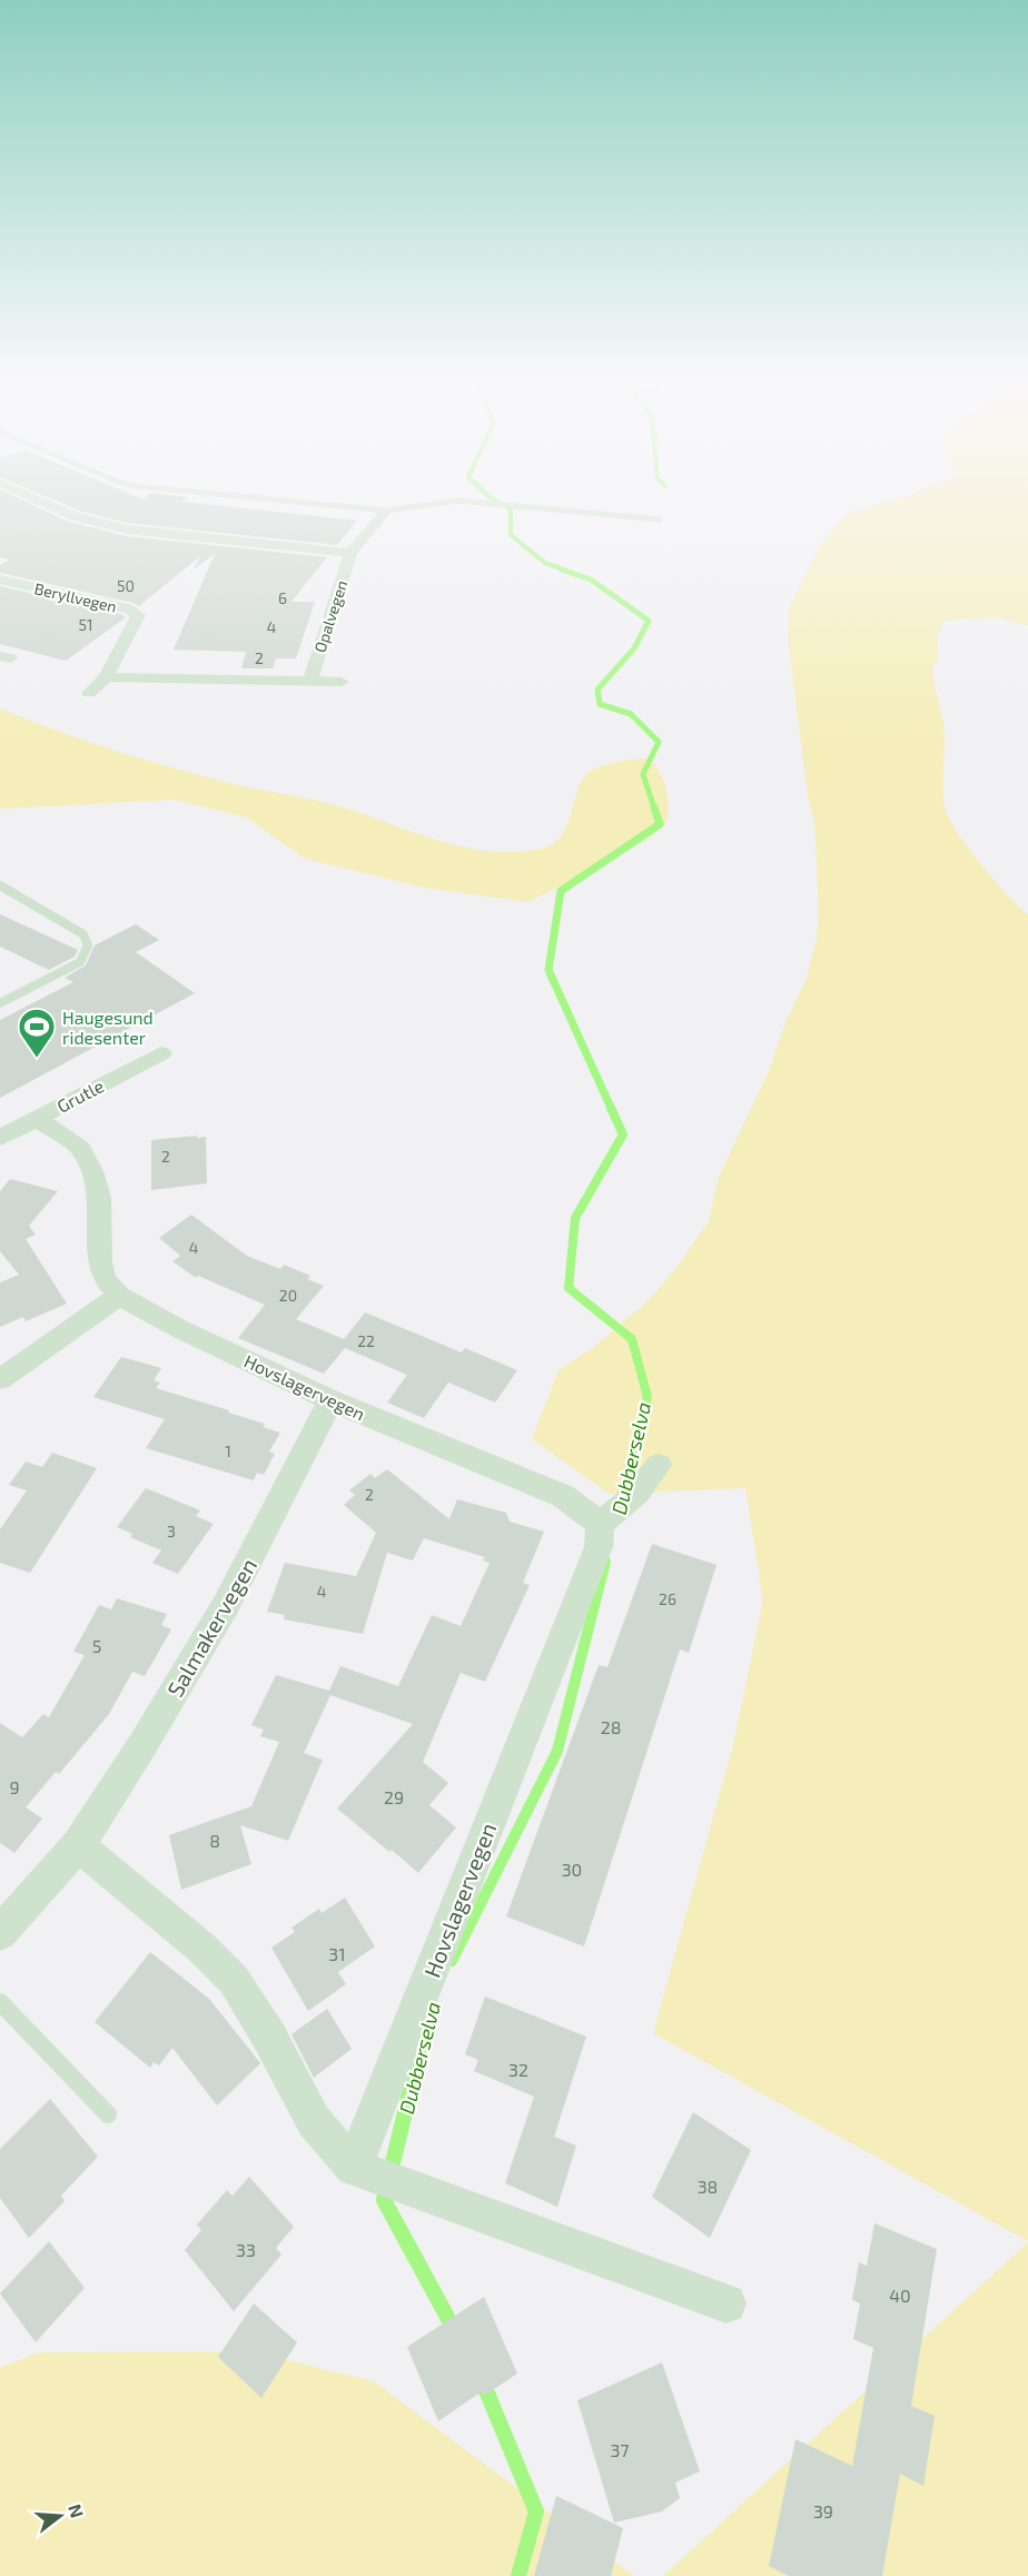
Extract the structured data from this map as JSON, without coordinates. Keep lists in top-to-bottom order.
{
  "streets": {
    "street": [
      "Beryllvegen",
      "Opalvegen",
      "Grutle",
      "Hovslagervegen",
      "Salmakervegen"
    ]
  },
  "crossings": [
    ["Grutle", "Hovslagervegen"],
    ["Hovslagervegen", "Salmakervegen"]
  ],
  "water": ["Dubberselva"],
  "places": {
    "sports": ["Haugesund ridesenter"]
  },
  "house_numbers": [
    "50",
    "6",
    "51",
    "4",
    "2",
    "2",
    "4",
    "20",
    "22",
    "1",
    "2",
    "3",
    "4",
    "26",
    "5",
    "28",
    "9",
    "29",
    "8",
    "30",
    "31",
    "32",
    "38",
    "33",
    "40",
    "37",
    "39"
  ],
  "north": "right"
}
